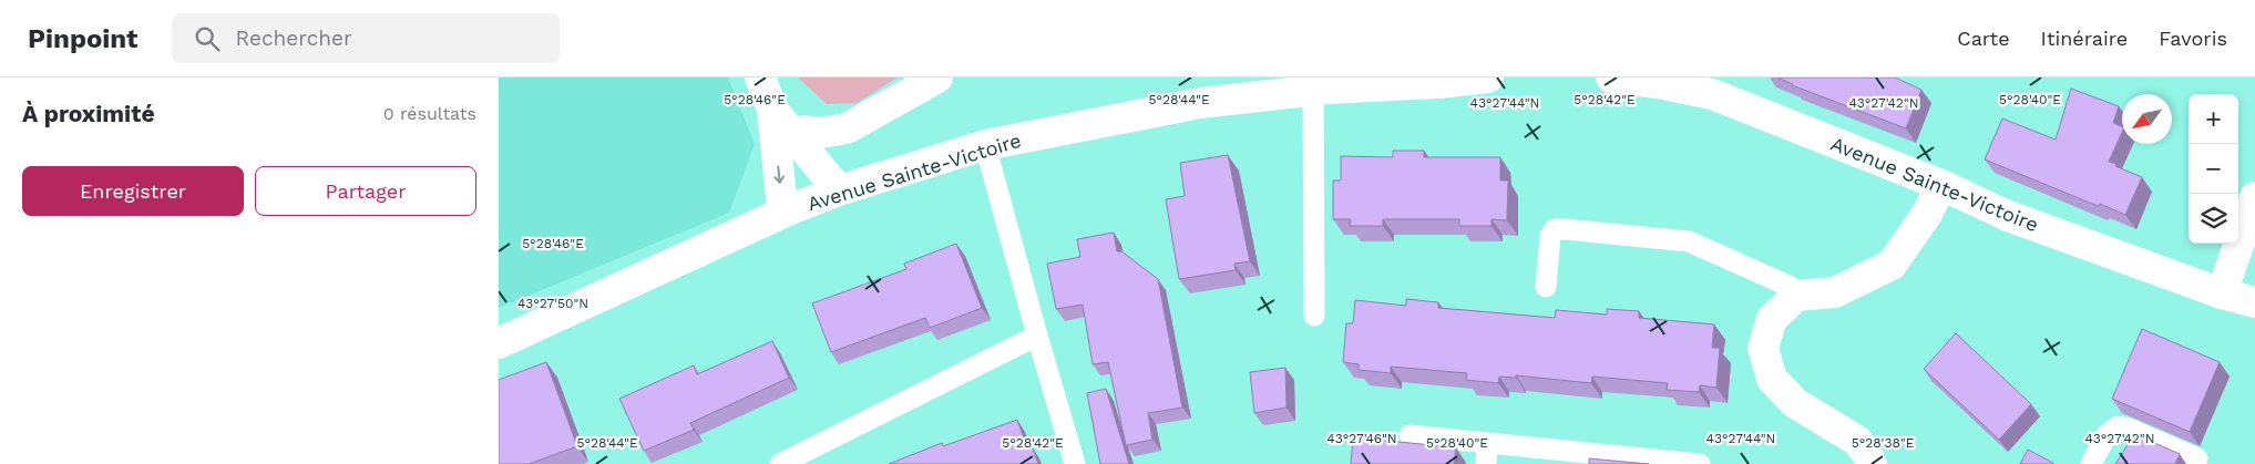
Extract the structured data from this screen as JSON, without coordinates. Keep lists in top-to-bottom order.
{
  "streets": {
    "street": ["Avenue Sainte-Victoire"]
  },
  "north": "bottom left",
  "page": {
    "header": "Pinpoint",
    "search": "Rechercher",
    "nav": ["Carte", "Itinéraire", "Favoris"],
    "heading": ["À proximité", "0 résultats"],
    "map_buttons": ["+", "−"],
    "buttons": ["Enregistrer", "Partager"]
  },
  "coordinates": [
    "5°28'42\"E",
    "5°28'40\"E",
    "5°28'46\"E",
    "5°28'44\"E",
    "43°27'44\"N",
    "43°27'42\"N",
    "43°27'50\"N",
    "43°27'46\"N",
    "5°28'38\"E"
  ]
}
